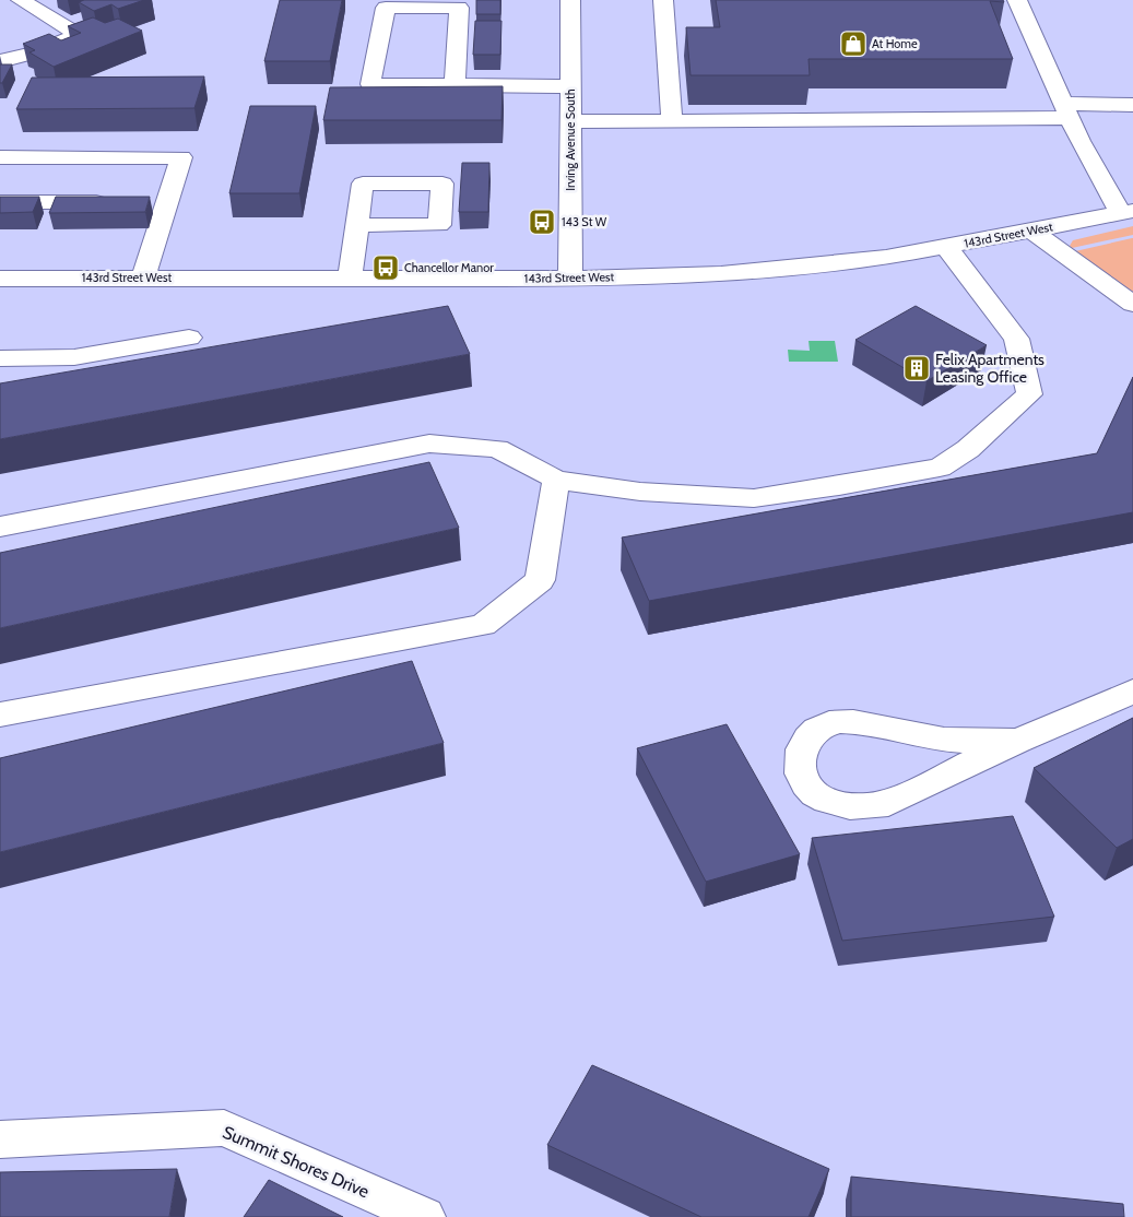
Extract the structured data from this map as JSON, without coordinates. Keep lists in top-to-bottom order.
{
  "streets": {
    "street": ["Irving Avenue South", "143rd Street West", "Summit Shores Drive"]
  },
  "crossings": [
    ["Irving Avenue South", "143rd Street West"]
  ],
  "places": {
    "shop": ["At Home"],
    "bus stop": ["143 St W", "Chancellor Manor"],
    "building": ["Felix Apartments Leasing Office"]
  }
}
